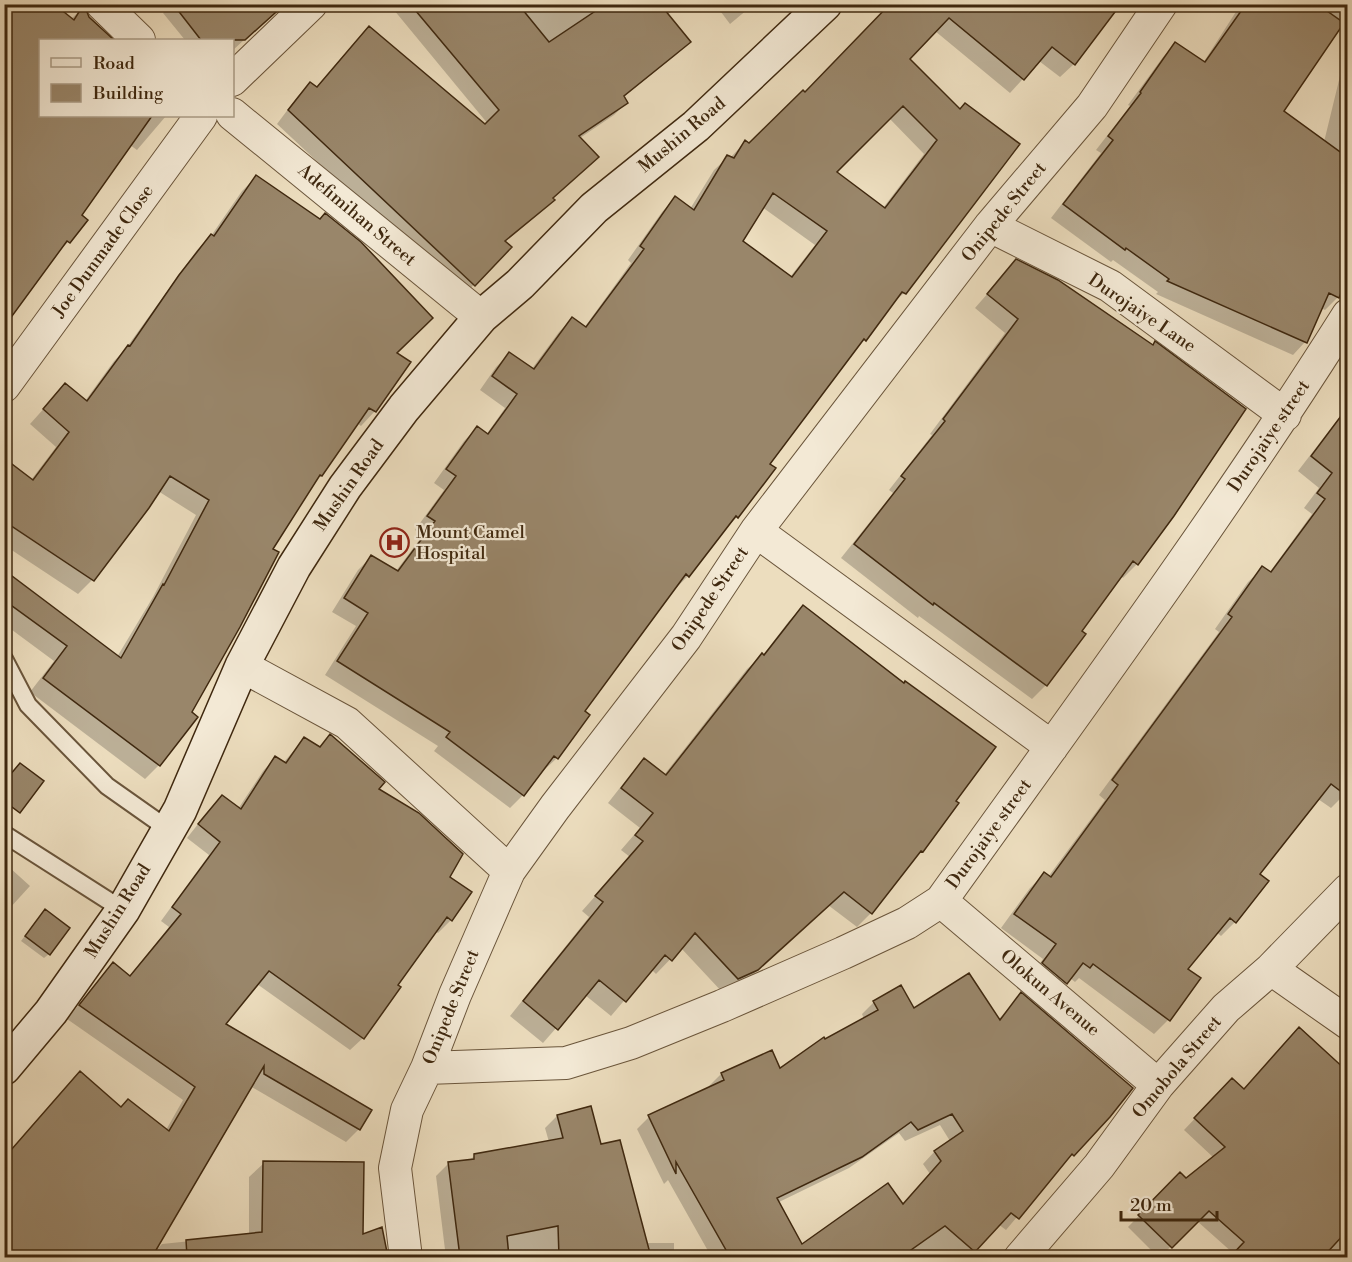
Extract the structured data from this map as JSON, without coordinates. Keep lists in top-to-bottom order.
{
  "streets": {
    "main road": ["Mushin Road"],
    "street": [
      "Onipede Street",
      "Adefimihan Street",
      "Joe Dunmade Close",
      "Durojaiye Lane",
      "Durojaiye street",
      "Olokun Avenue",
      "Omobola Street"
    ]
  },
  "crossings": [
    ["Mushin Road", "Adefimihan Street"],
    ["Onipede Street", "Durojaiye Lane"],
    ["Onipede Street", "Durojaiye street"],
    ["Durojaiye Lane", "Durojaiye street"],
    ["Durojaiye street", "Olokun Avenue"],
    ["Olokun Avenue", "Omobola Street"]
  ],
  "places": {
    "hospital": ["Mount Camel Hospital"]
  },
  "legend": ["Road", "Building"],
  "scale_bar": "20 m"
}
